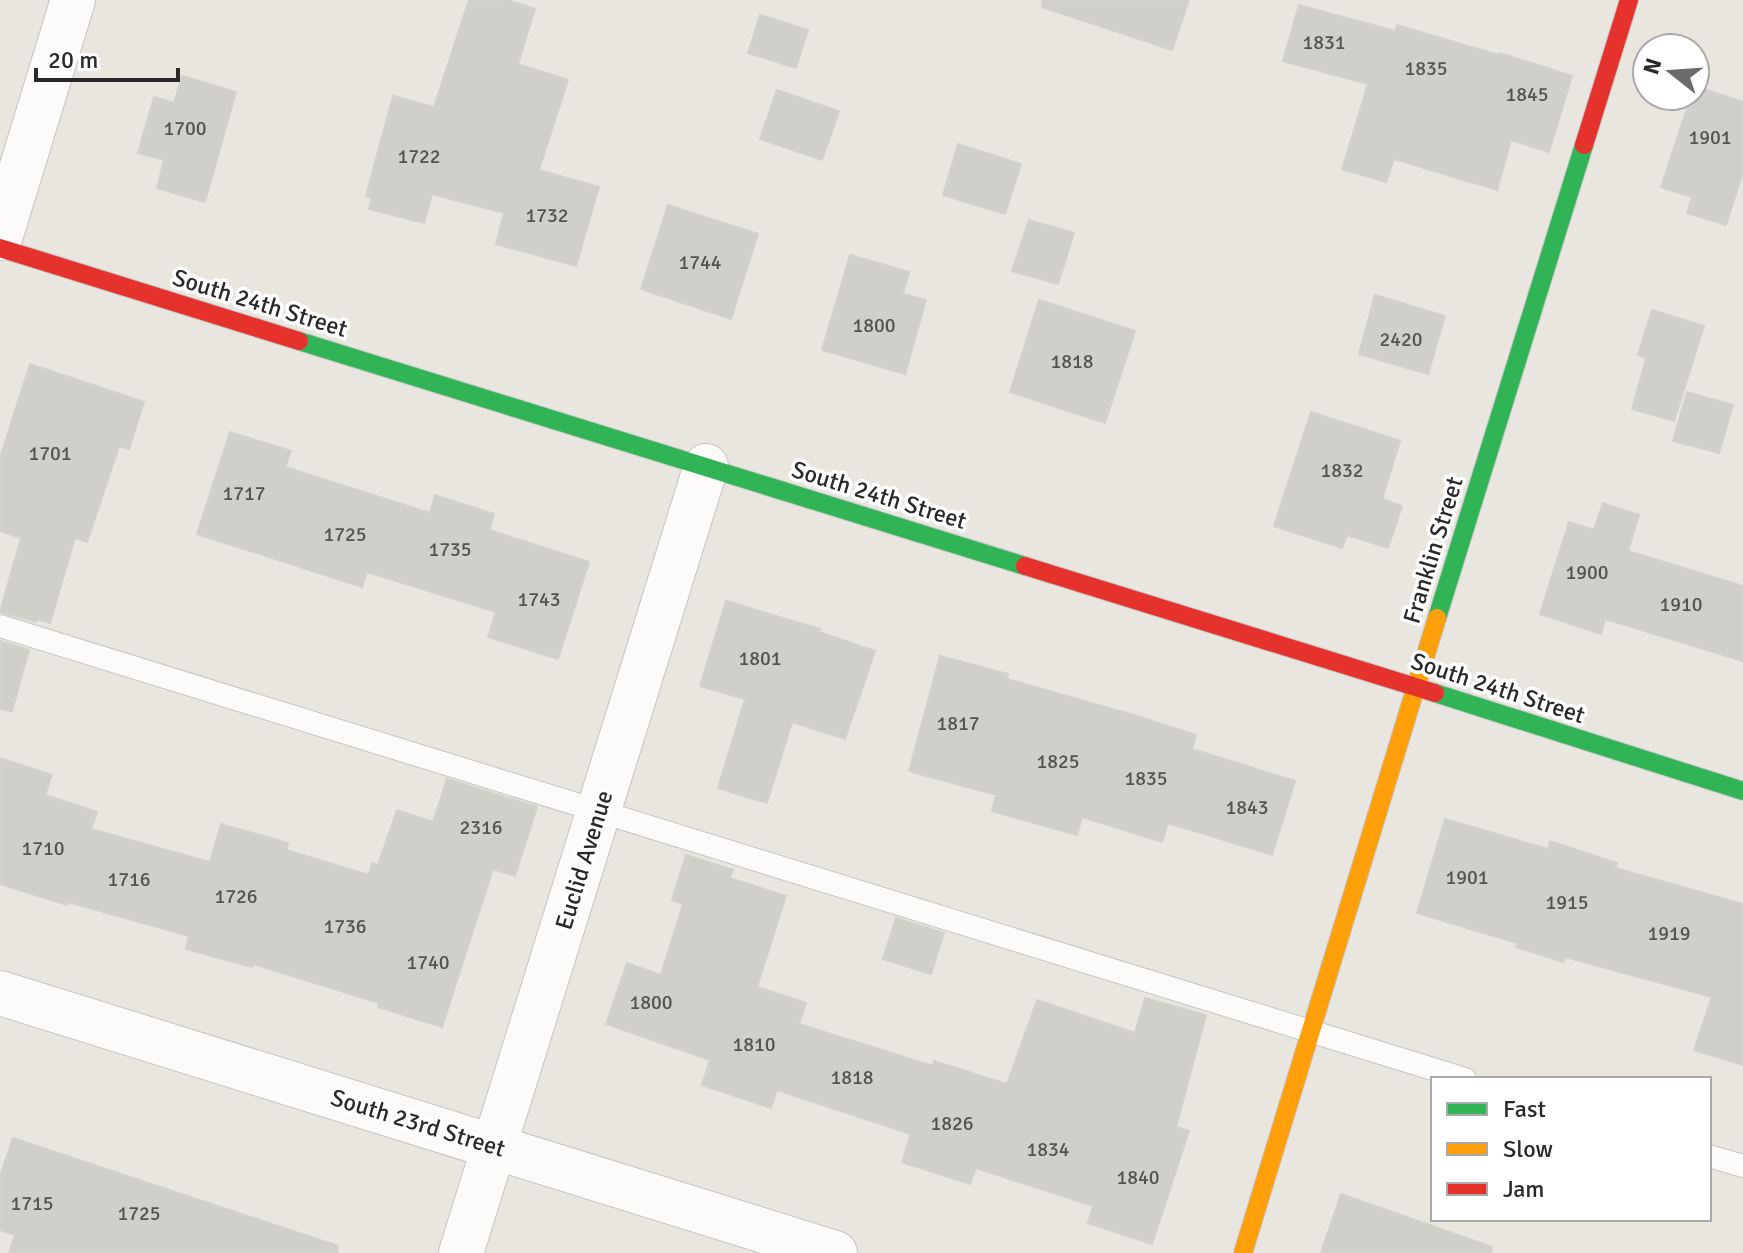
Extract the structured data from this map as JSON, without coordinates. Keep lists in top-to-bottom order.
{
  "streets": {
    "street": [
      "South 24th Street",
      "Franklin Street",
      "Euclid Avenue",
      "South 23rd Street"
    ]
  },
  "crossings": [
    ["South 24th Street", "Franklin Street"],
    ["South 24th Street", "Euclid Avenue"],
    ["Euclid Avenue", "South 23rd Street"]
  ],
  "house_numbers": [
    "1831",
    "1835",
    "1845",
    "1700",
    "1901",
    "1722",
    "1732",
    "1744",
    "1800",
    "2420",
    "1818",
    "1701",
    "1832",
    "1717",
    "1725",
    "1735",
    "1900",
    "1743",
    "1910",
    "1801",
    "1817",
    "1825",
    "1835",
    "1843",
    "2316",
    "1710",
    "1901",
    "1716",
    "1726",
    "1915",
    "1736",
    "1919",
    "1740",
    "1800",
    "1810",
    "1818",
    "1826",
    "1834",
    "1840",
    "1715",
    "1725"
  ],
  "legend": ["Fast", "Slow", "Jam"],
  "scale_bar": "20 m",
  "north": "left"
}
